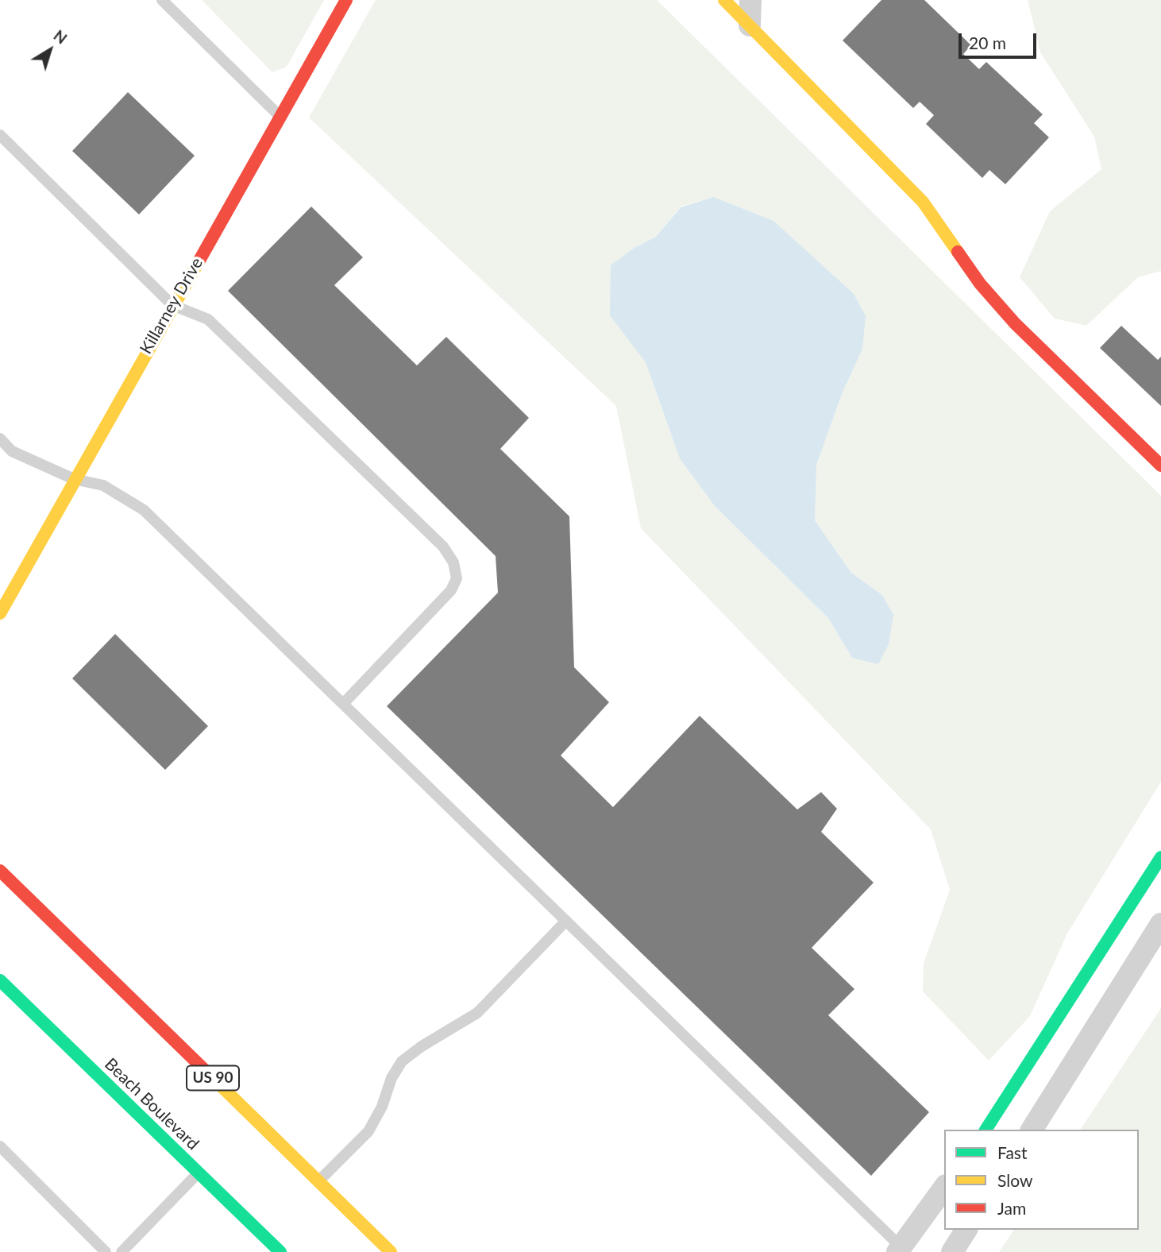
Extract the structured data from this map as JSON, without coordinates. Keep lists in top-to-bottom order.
{
  "streets": {
    "main road": ["Killarney Drive", "US 90", "Beach Boulevard"]
  },
  "legend": ["Fast", "Slow", "Jam"],
  "scale_bar": "20 m",
  "north": "top right"
}
